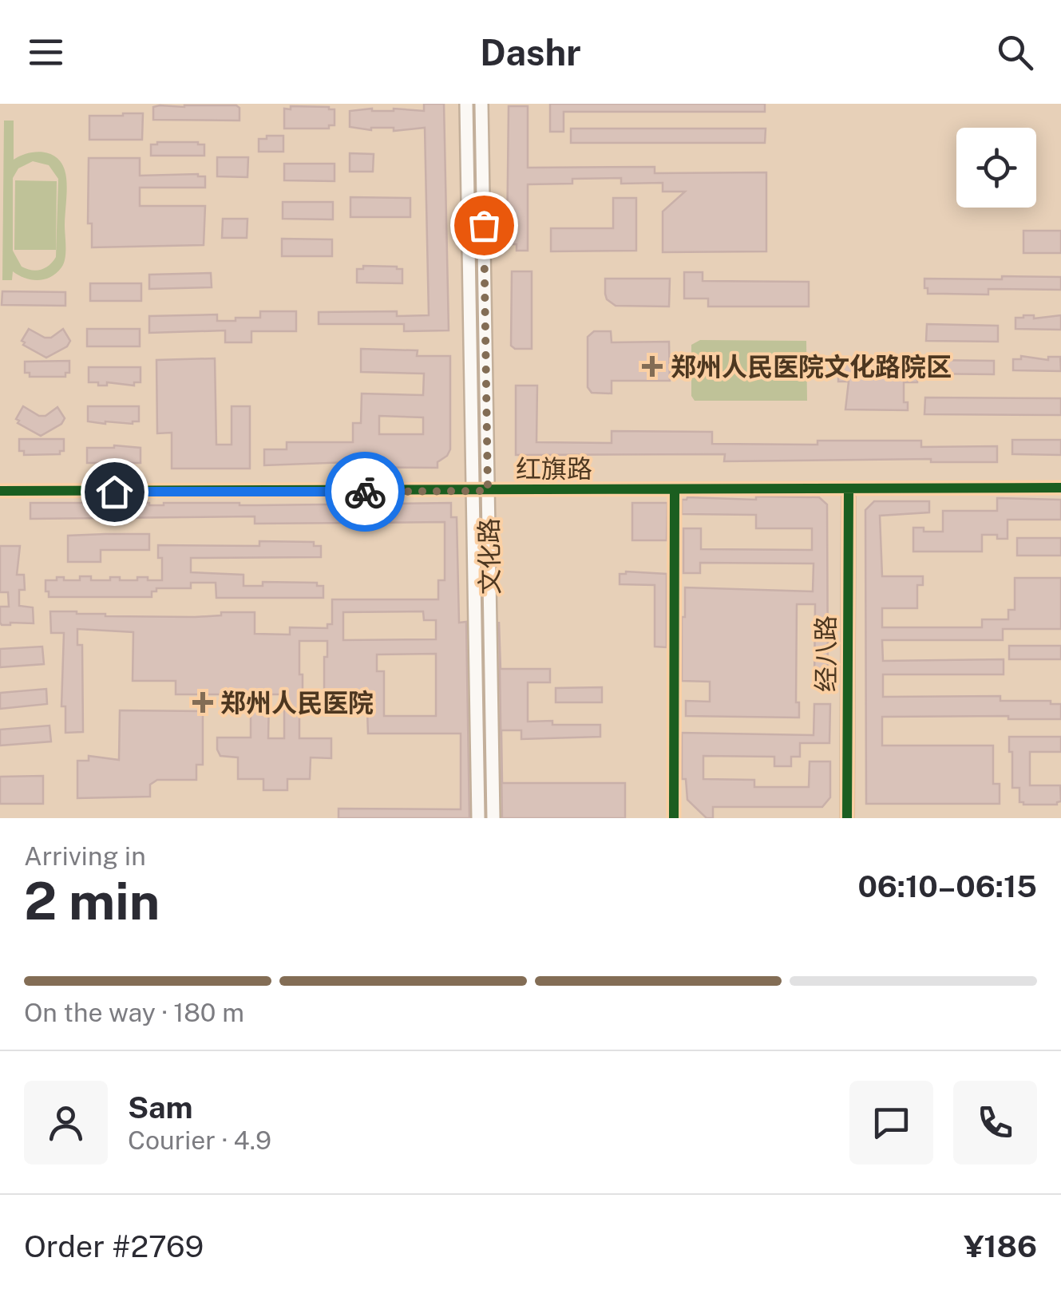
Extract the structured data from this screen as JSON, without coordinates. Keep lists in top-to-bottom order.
{
  "streets": {
    "main road": ["文化路", "经八路"],
    "street": ["红旗路"]
  },
  "crossings": [
    ["红旗路", "文化路"],
    ["红旗路", "经八路"]
  ],
  "places": {
    "health": ["郑州人民医院文化路院区", "郑州人民医院"]
  },
  "page": {
    "header": "Dashr",
    "heading": ["2 min", "Arriving in", "06:10–06:15"],
    "panel": [
      "Sam",
      "Courier · 4.9",
      "Order #2769",
      "¥186"
    ],
    "bar": "On the way · 180 m"
  }
}
